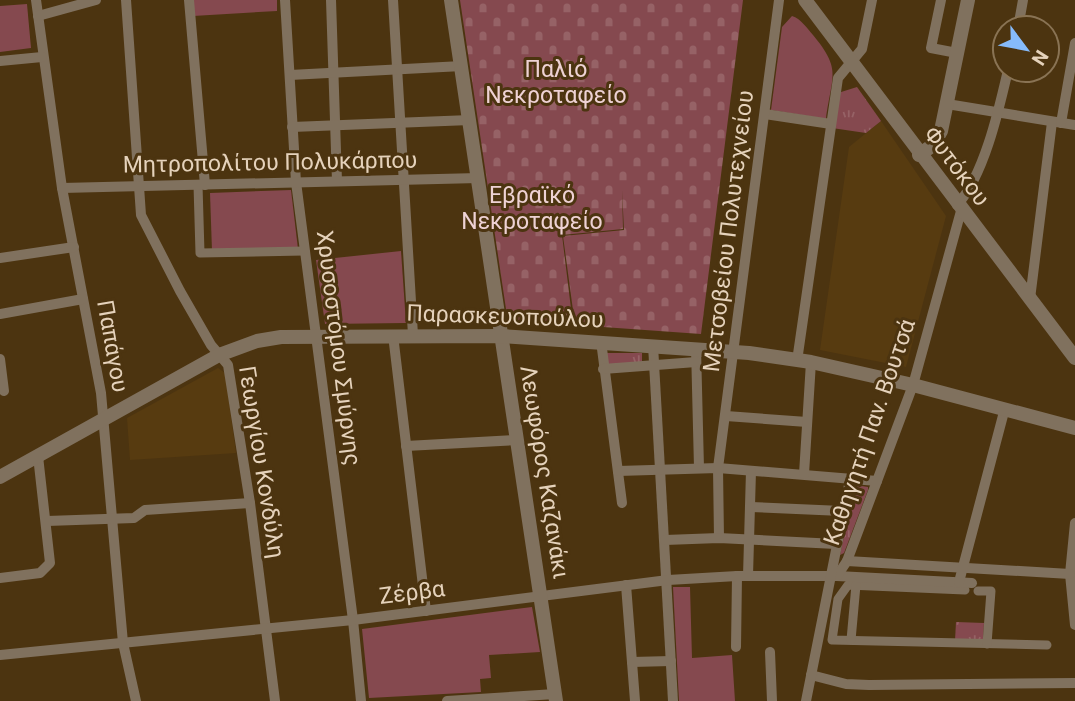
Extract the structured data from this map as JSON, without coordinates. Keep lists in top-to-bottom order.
{
  "streets": {
    "street": [
      "Μητροπολίτου Πολυκάρπου",
      "Φυτόκου",
      "Μετσοβείου Πολυτεχνείου",
      "Παρασκευοπούλου",
      "Παπάγου",
      "Χρυσοστόμου Σμύρνης",
      "Καθηγητή Παν. Βουτσά",
      "Γεωργίου Κονδύλη",
      "Λεωφόρος Καζανάκι",
      "Ζέρβα"
    ]
  },
  "crossings": [
    ["Μητροπολίτου Πολυκάρπου", "Παπάγου"],
    ["Μητροπολίτου Πολυκάρπου", "Χρυσοστόμου Σμύρνης"],
    ["Μητροπολίτου Πολυκάρπου", "Γεωργίου Κονδύλη"],
    ["Μητροπολίτου Πολυκάρπου", "Λεωφόρος Καζανάκι"],
    ["Φυτόκου", "Καθηγητή Παν. Βουτσά"],
    ["Μετσοβείου Πολυτεχνείου", "Παρασκευοπούλου"],
    ["Παρασκευοπούλου", "Παπάγου"],
    ["Παρασκευοπούλου", "Χρυσοστόμου Σμύρνης"],
    ["Παρασκευοπούλου", "Καθηγητή Παν. Βουτσά"],
    ["Παρασκευοπούλου", "Γεωργίου Κονδύλη"],
    ["Παρασκευοπούλου", "Λεωφόρος Καζανάκι"],
    ["Παπάγου", "Ζέρβα"],
    ["Χρυσοστόμου Σμύρνης", "Ζέρβα"],
    ["Καθηγητή Παν. Βουτσά", "Ζέρβα"],
    ["Γεωργίου Κονδύλη", "Ζέρβα"],
    ["Λεωφόρος Καζανάκι", "Ζέρβα"]
  ],
  "parks": ["Παλιό Νεκροταφείο", "Εβραϊκό Νεκροταφείο"],
  "north": "bottom right"
}
